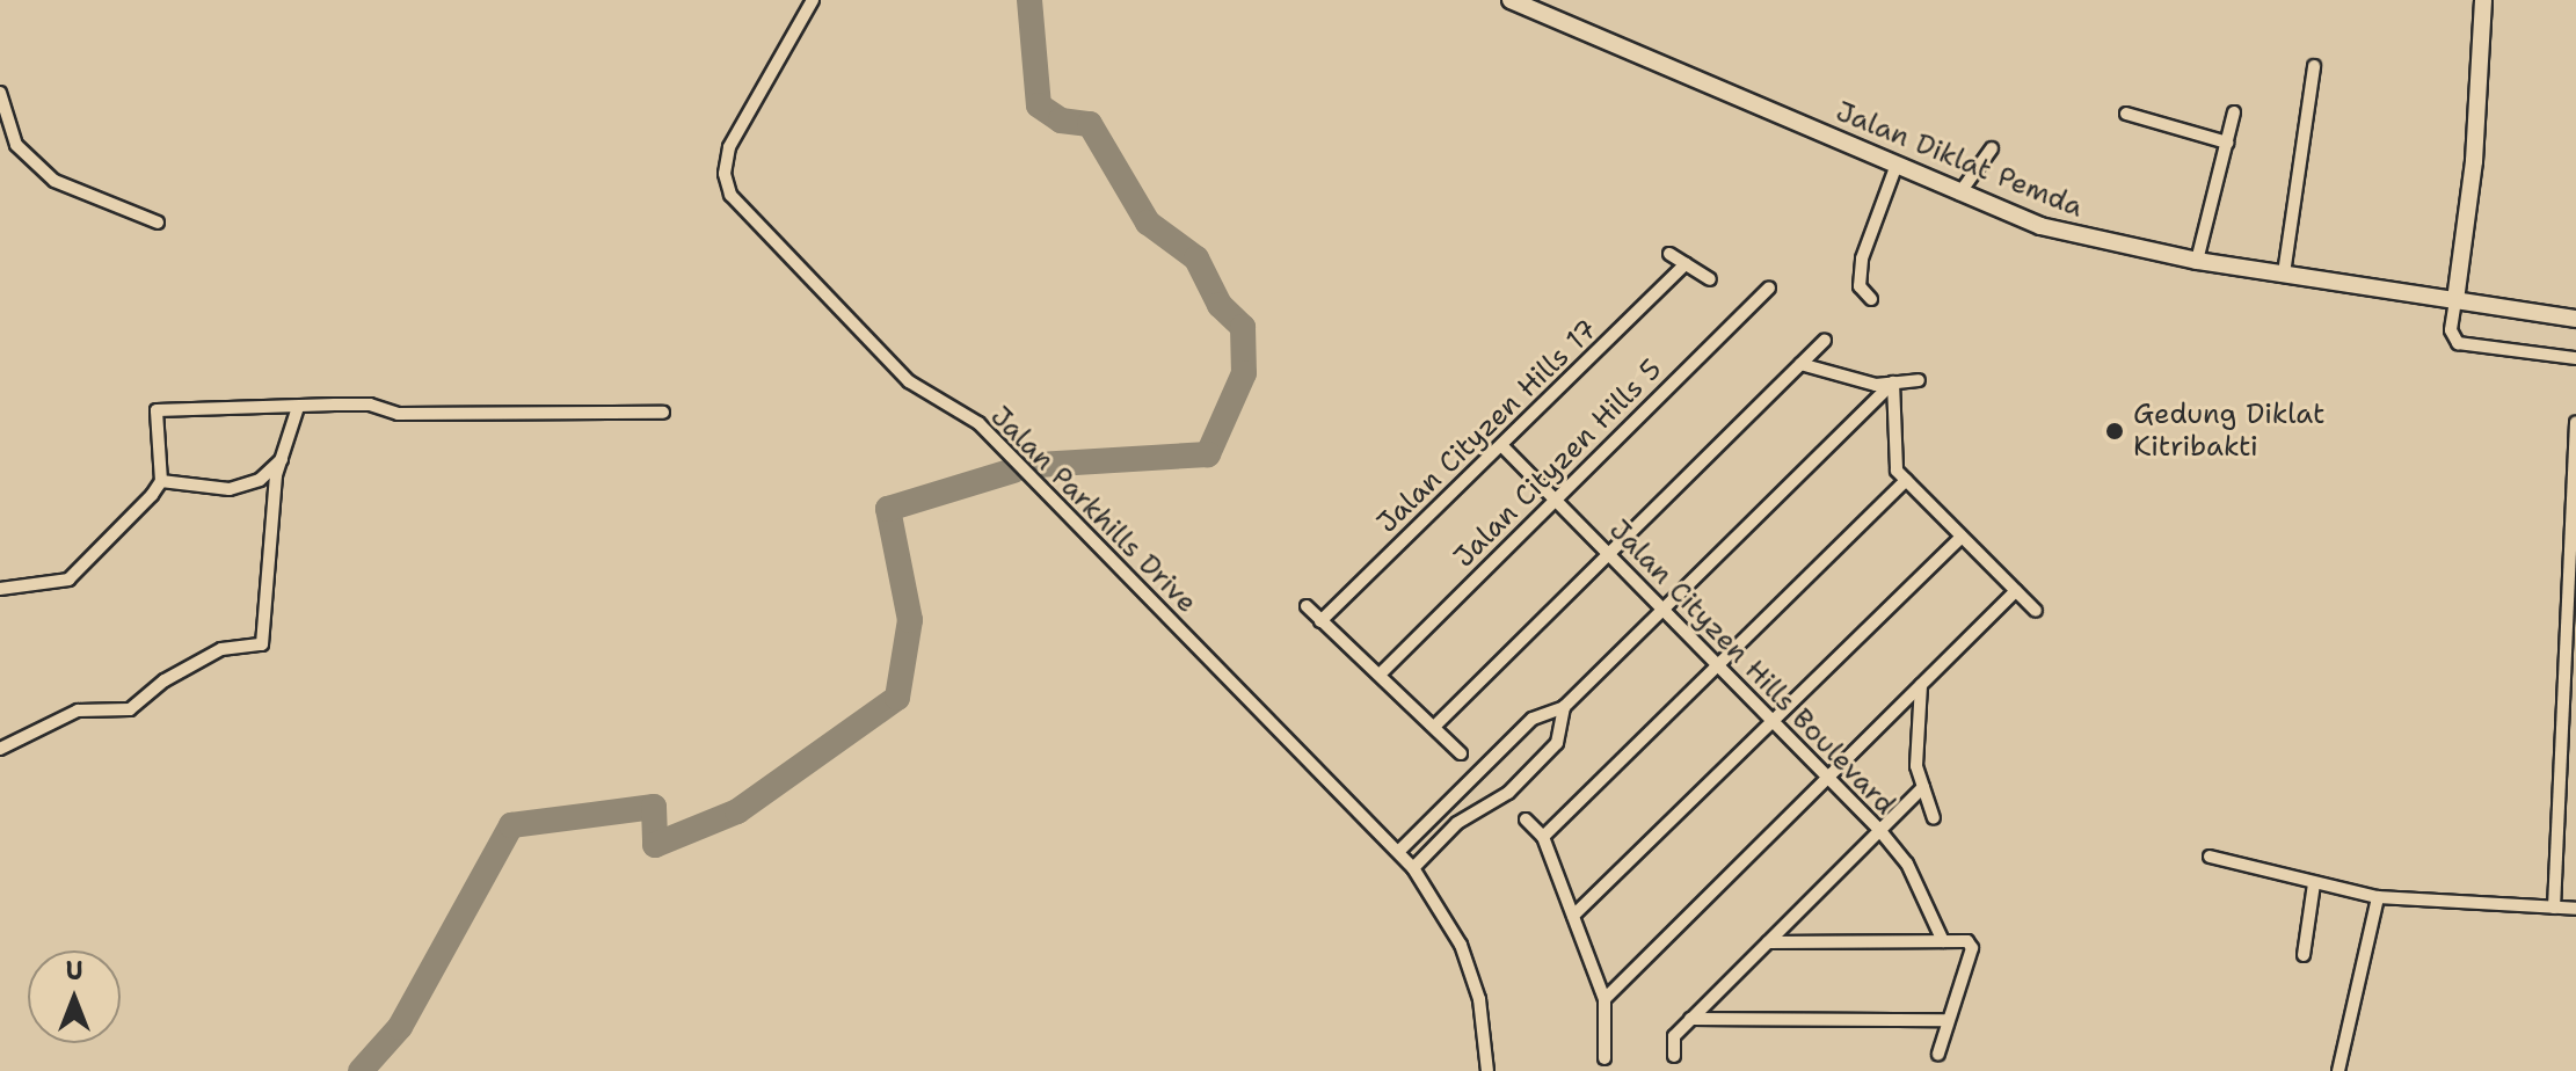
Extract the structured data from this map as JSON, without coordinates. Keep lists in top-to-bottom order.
{
  "streets": {
    "street": [
      "Jalan Diklat Pemda",
      "Jalan Cityzen Hills 17",
      "Jalan Cityzen Hills 5",
      "Jalan Parkhills Drive",
      "Jalan Cityzen Hills Boulevard"
    ]
  },
  "crossings": [
    ["Jalan Cityzen Hills 17", "Jalan Cityzen Hills Boulevard"],
    ["Jalan Cityzen Hills 5", "Jalan Cityzen Hills Boulevard"]
  ],
  "places": ["Gedung Diklat Kitribakti"],
  "north": "top"
}
